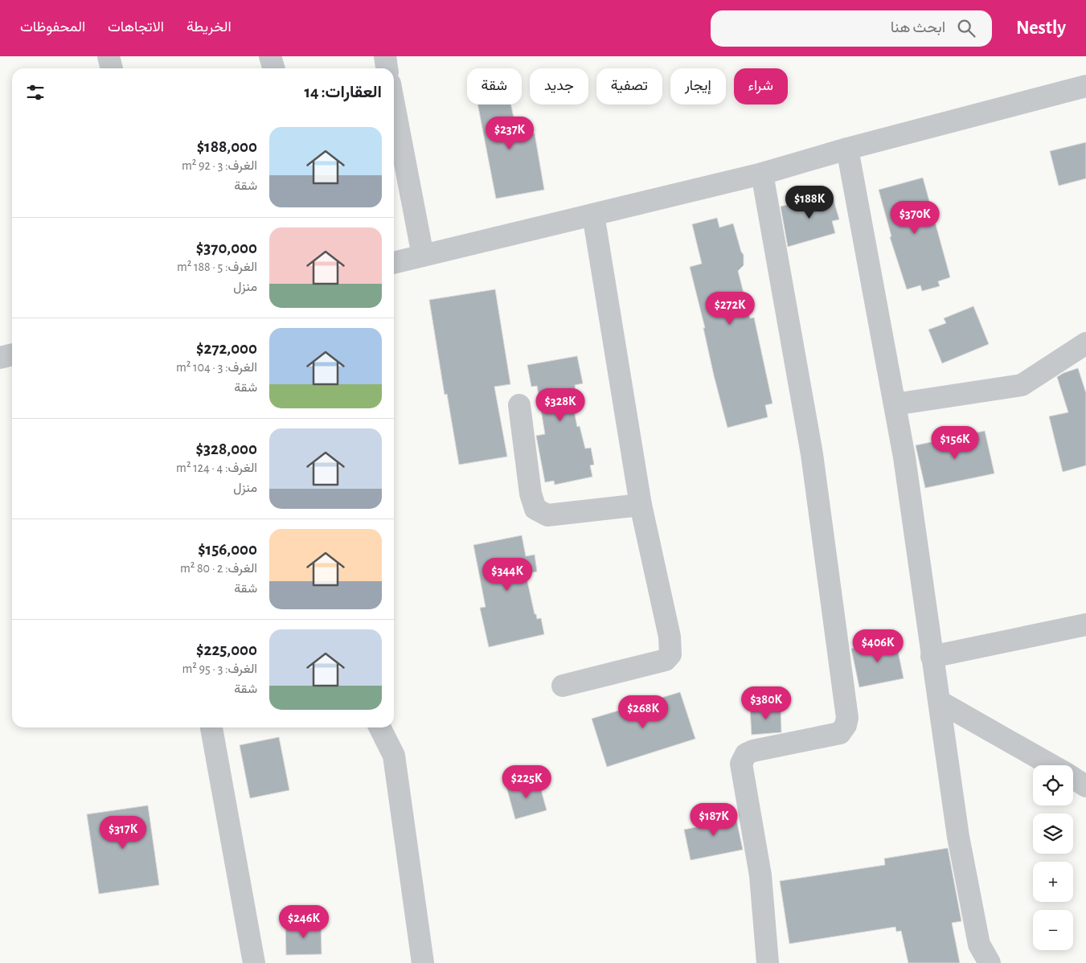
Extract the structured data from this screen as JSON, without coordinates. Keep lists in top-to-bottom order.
{
  "page": {
    "header": "Nestly",
    "search": "ابحث هنا",
    "nav": ["الخريطة", "الاتجاهات", "المحفوظات"],
    "chip": [
      "شراء",
      "إيجار",
      "تصفية",
      "جديد",
      "شقة"
    ],
    "heading": "العقارات: 14",
    "price": [
      "$237K",
      "$188K",
      "$370K",
      "$272K",
      "$328K",
      "$156K",
      "$344K",
      "$406K",
      "$380K",
      "$268K",
      "$225K",
      "$187K",
      "$317K",
      "$246K"
    ],
    "list": [
      {
        "name": "$188,000",
        "note": "الغرف: 3 · 92 m² · شقة"
      },
      {
        "name": "$370,000",
        "note": "الغرف: 5 · 188 m² · منزل"
      },
      {
        "name": "$272,000",
        "note": "الغرف: 3 · 104 m² · شقة"
      },
      {
        "name": "$328,000",
        "note": "الغرف: 4 · 124 m² · منزل"
      },
      {
        "name": "$156,000",
        "note": "الغرف: 2 · 80 m² · شقة"
      },
      {
        "name": "$225,000",
        "note": "الغرف: 3 · 95 m² · شقة"
      }
    ],
    "map_buttons": ["+", "−"]
  }
}
